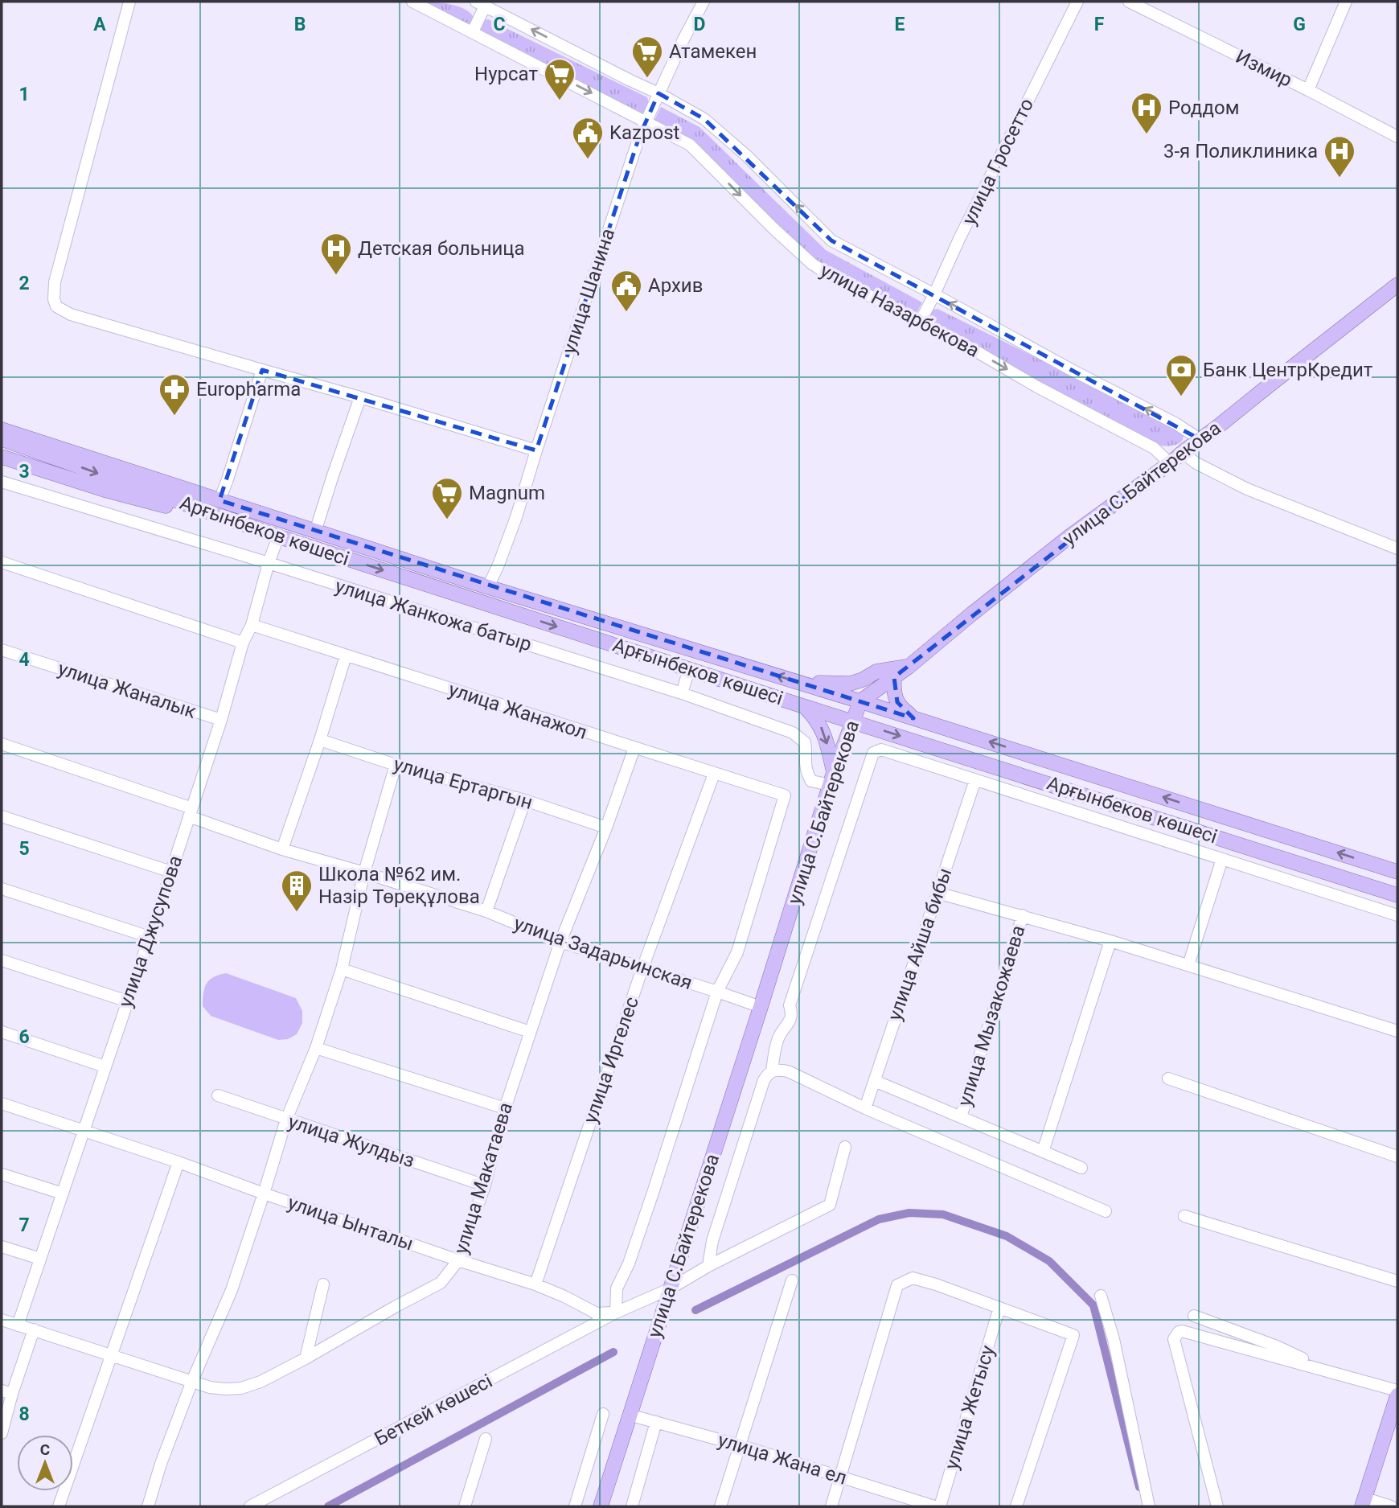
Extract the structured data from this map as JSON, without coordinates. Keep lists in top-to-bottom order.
{
  "streets": {
    "main road": ["улица С.Байтерекова", "Арғынбеков көшесі"],
    "street": [
      "Измир",
      "улица Гросетто",
      "улица Шанина",
      "улица Назарбекова",
      "улица Жанкожа батыр",
      "улица Жаналык",
      "улица Жанажол",
      "улица Ертаргын",
      "улица Джусупова",
      "улица Айша бибы",
      "улица Задарьинская",
      "улица Мызакожаева",
      "улица Иргелес",
      "улица Жулдыз",
      "улица Макатаева",
      "улица Ынталы",
      "улица Жетысу",
      "Беткей көшесі",
      "улица Жана ел"
    ]
  },
  "crossings": [
    ["улица Гросетто", "улица Назарбекова"],
    ["улица Шанина", "улица Назарбекова"],
    ["улица Шанина", "Арғынбеков көшесі"],
    ["улица Назарбекова", "улица С.Байтерекова"],
    ["улица С.Байтерекова", "Арғынбеков көшесі"],
    ["улица С.Байтерекова", "улица Жанкожа батыр"],
    ["улица С.Байтерекова", "улица Задарьинская"],
    ["улица С.Байтерекова", "Беткей көшесі"],
    ["улица С.Байтерекова", "улица Жана ел"],
    ["Арғынбеков көшесі", "улица Джусупова"],
    ["улица Жанкожа батыр", "улица Джусупова"],
    ["улица Жаналык", "улица Джусупова"],
    ["улица Жанажол", "улица Джусупова"],
    ["улица Жанажол", "улица Задарьинская"],
    ["улица Жанажол", "улица Иргелес"],
    ["улица Жанажол", "улица Макатаева"],
    ["улица Ертаргын", "улица Макатаева"],
    ["улица Джусупова", "улица Задарьинская"],
    ["улица Джусупова", "улица Макатаева"],
    ["улица Джусупова", "улица Ынталы"],
    ["улица Задарьинская", "улица Иргелес"],
    ["улица Задарьинская", "улица Макатаева"],
    ["улица Иргелес", "улица Ынталы"],
    ["улица Жулдыз", "улица Макатаева"],
    ["улица Макатаева", "улица Ынталы"],
    ["улица Ынталы", "Беткей көшесі"]
  ],
  "places": {
    "supermarket": ["Атамекен", "Нурсат", "Magnum"],
    "hospital": ["Роддом", "3-я Поликлиника", "Детская больница"],
    "public building": ["Kazpost", "Архив"],
    "bank": ["Банк ЦентрКредит"],
    "pharmacy": ["Europharma"],
    "building": ["Школа №62 им. Назір Төреқұлова"]
  },
  "north": "top",
  "grid": {
    "columns": [
      "A",
      "B",
      "C",
      "D",
      "E",
      "F",
      "G"
    ],
    "rows": [
      "1",
      "2",
      "3",
      "4",
      "5",
      "6",
      "7",
      "8"
    ]
  }
}
